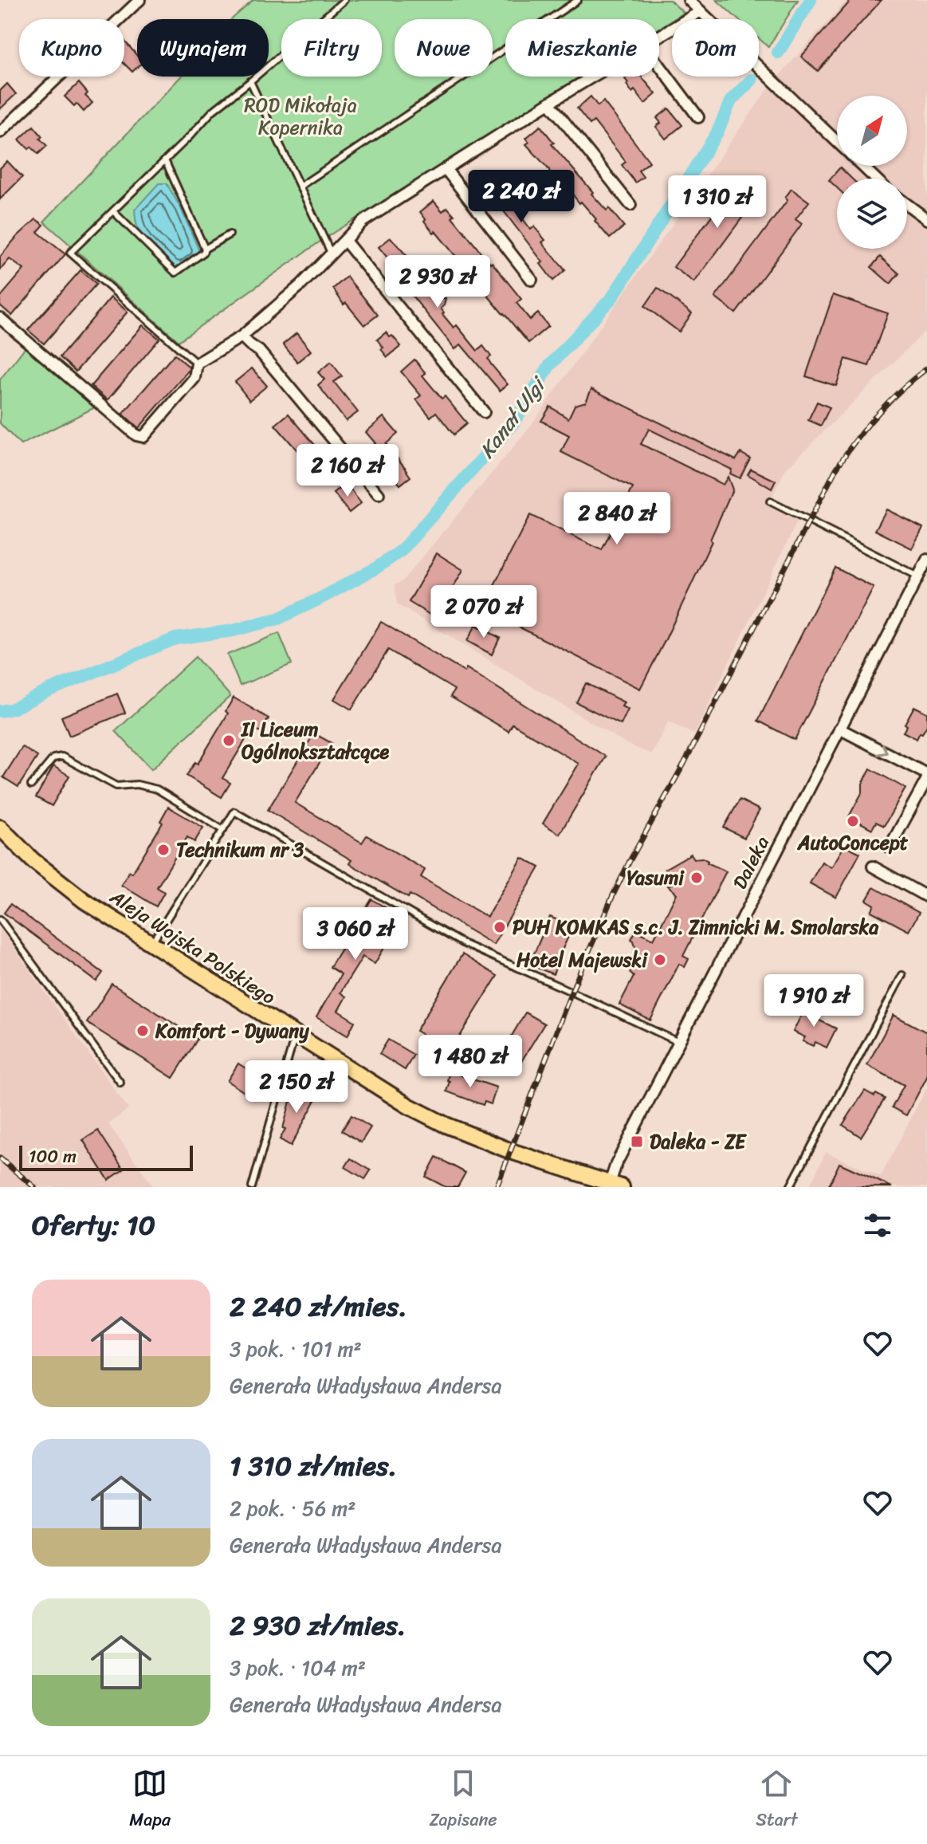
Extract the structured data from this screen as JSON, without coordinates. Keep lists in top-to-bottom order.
{
  "streets": {
    "main road": ["Aleja Wojska Polskiego"],
    "street": ["Daleka"]
  },
  "crossings": [
    ["Daleka", "Aleja Wojska Polskiego"]
  ],
  "water": ["Kanał Ulgi"],
  "parks": ["ROD Mikołaja Kopernika"],
  "places": {
    "other": [
      "II Liceum Ogólnokształcące",
      "AutoConcept",
      "Technikum nr 3",
      "Yasumi",
      "PUH KOMKAS s.c. J. Zimnicki M. Smolarska",
      "Hotel Majewski",
      "Komfort - Dywany"
    ],
    "transit": ["Daleka - ZE"]
  },
  "scale_bar": "100 m",
  "north": "top right",
  "page": {
    "chip": [
      "Kupno",
      "Wynajem",
      "Filtry",
      "Nowe",
      "Mieszkanie",
      "Dom"
    ],
    "price": [
      "2 240 zł",
      "1 310 zł",
      "2 930 zł",
      "2 160 zł",
      "2 840 zł",
      "2 070 zł",
      "3 060 zł",
      "1 910 zł",
      "1 480 zł",
      "2 150 zł"
    ],
    "scale": "100 m",
    "heading": "Oferty: 10",
    "list": [
      {
        "name": "2 240 zł/mies.",
        "note": "3 pok. · 101 m² · Generała Władysława Andersa"
      },
      {
        "name": "1 310 zł/mies.",
        "note": "2 pok. · 56 m² · Generała Władysława Andersa"
      },
      {
        "name": "2 930 zł/mies.",
        "note": "3 pok. · 104 m² · Generała Władysława Andersa"
      }
    ],
    "tabs": ["Mapa", "Zapisane", "Start"]
  }
}
